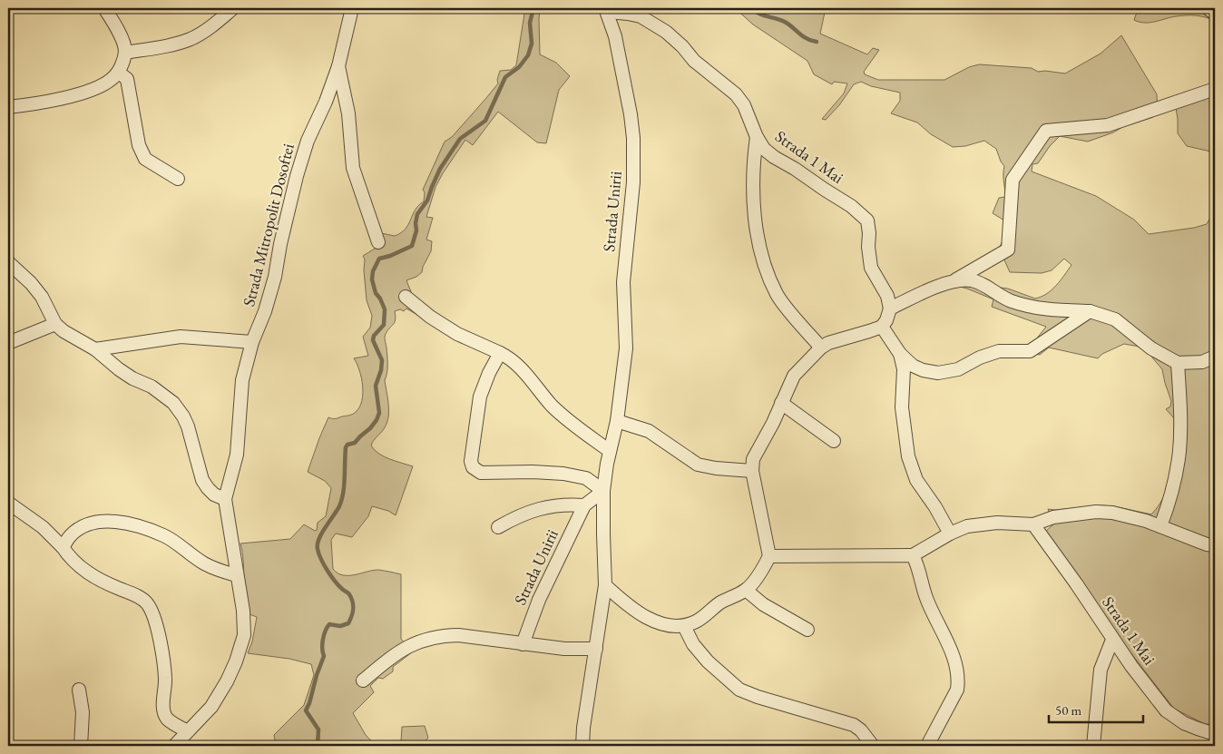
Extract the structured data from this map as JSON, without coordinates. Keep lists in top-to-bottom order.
{
  "streets": {
    "street": ["Strada 1 Mai", "Strada Unirii", "Strada Mitropolit Dosoftei"]
  },
  "crossings": [
    ["Strada 1 Mai", "Strada Unirii"]
  ],
  "scale_bar": "50 m"
}
